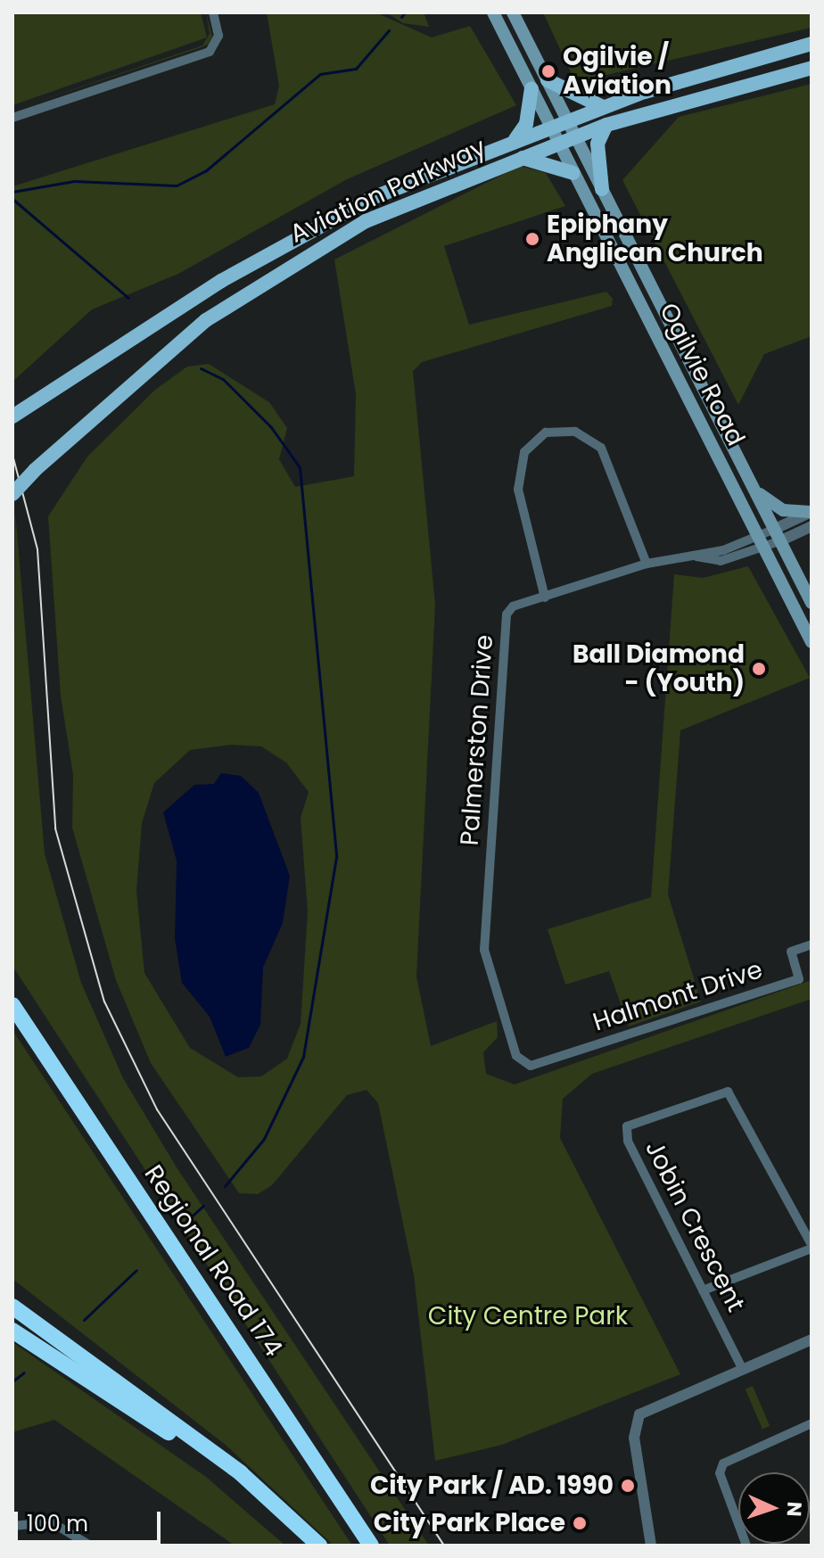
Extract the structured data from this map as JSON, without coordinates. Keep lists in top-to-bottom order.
{
  "streets": {
    "highway": ["Regional Road 174"],
    "main road": ["Aviation Parkway", "Ogilvie Road"],
    "street": ["Palmerston Drive", "Halmont Drive", "Jobin Crescent"]
  },
  "crossings": [
    ["Aviation Parkway", "Ogilvie Road"],
    ["Ogilvie Road", "Palmerston Drive"],
    ["Palmerston Drive", "Halmont Drive"]
  ],
  "parks": ["City Centre Park"],
  "places": [
    "Ogilvie / Aviation",
    "Epiphany Anglican Church",
    "Ball Diamond - (Youth)",
    "City Park / AD. 1990",
    "City Park Place"
  ],
  "scale_bar": "100 m",
  "north": "right"
}
